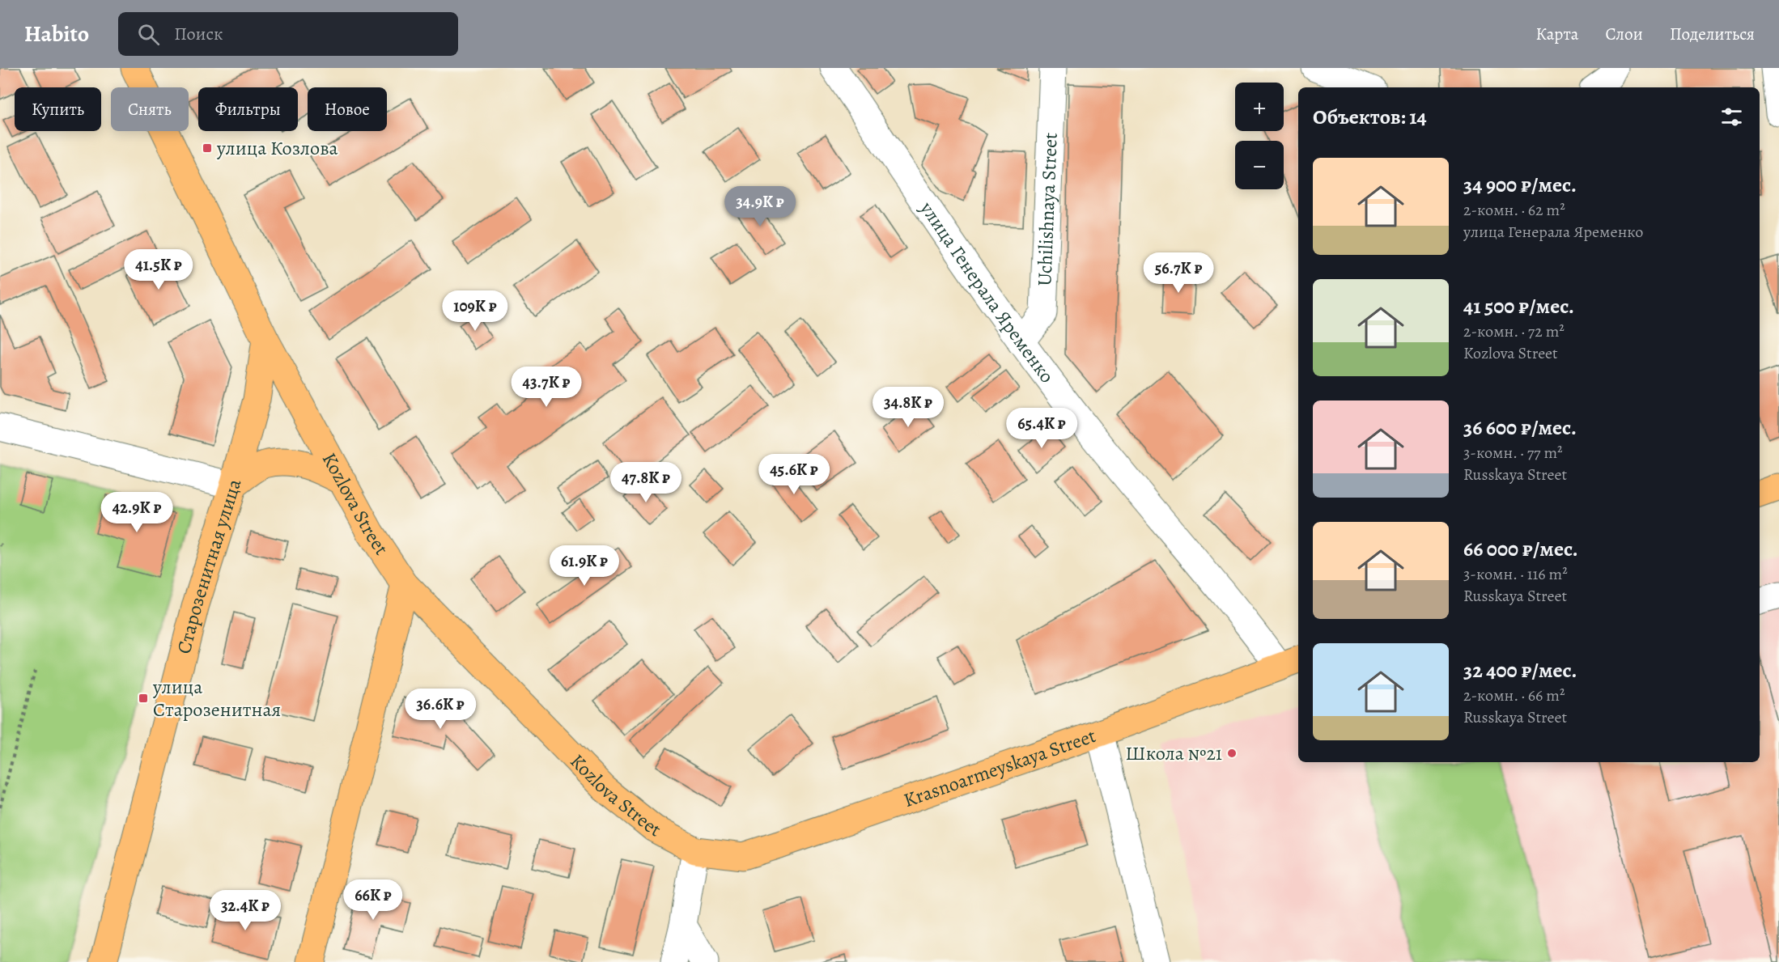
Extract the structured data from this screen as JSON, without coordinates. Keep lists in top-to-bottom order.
{
  "streets": {
    "main road": ["Kozlova Street", "Старозенитная улица", "Krasnoarmeyskaya Street"],
    "street": ["Uchilishnaya Street", "улица Генерала Яременко"]
  },
  "crossings": [
    ["Uchilishnaya Street", "улица Генерала Яременко"],
    ["улица Генерала Яременко", "Krasnoarmeyskaya Street"],
    ["Kozlova Street", "Старозенитная улица"],
    ["Kozlova Street", "Krasnoarmeyskaya Street"]
  ],
  "places": {
    "transit": ["улица Козлова", "улица Старозенитная"],
    "other": ["Школа №21"]
  },
  "page": {
    "header": "Habito",
    "search": "Поиск",
    "nav": ["Карта", "Слои", "Поделиться"],
    "map_buttons": ["+", "−"],
    "chip": [
      "Купить",
      "Снять",
      "Фильтры",
      "Новое"
    ],
    "heading": "Объектов: 14",
    "list": [
      {
        "name": "34 900 ₽/мес.",
        "note": "2-комн. · 62 m² · улица Генерала Яременко"
      },
      {
        "name": "41 500 ₽/мес.",
        "note": "2-комн. · 72 m² · Kozlova Street"
      },
      {
        "name": "36 600 ₽/мес.",
        "note": "3-комн. · 77 m² · Russkaya Street"
      },
      {
        "name": "66 000 ₽/мес.",
        "note": "3-комн. · 116 m² · Russkaya Street"
      },
      {
        "name": "32 400 ₽/мес.",
        "note": "2-комн. · 66 m² · Russkaya Street"
      }
    ],
    "price": [
      "34.9K ₽",
      "41.5K ₽",
      "56.7K ₽",
      "109K ₽",
      "43.7K ₽",
      "34.8K ₽",
      "65.4K ₽",
      "45.6K ₽",
      "47.8K ₽",
      "42.9K ₽",
      "61.9K ₽",
      "36.6K ₽",
      "66K ₽",
      "32.4K ₽"
    ]
  }
}
